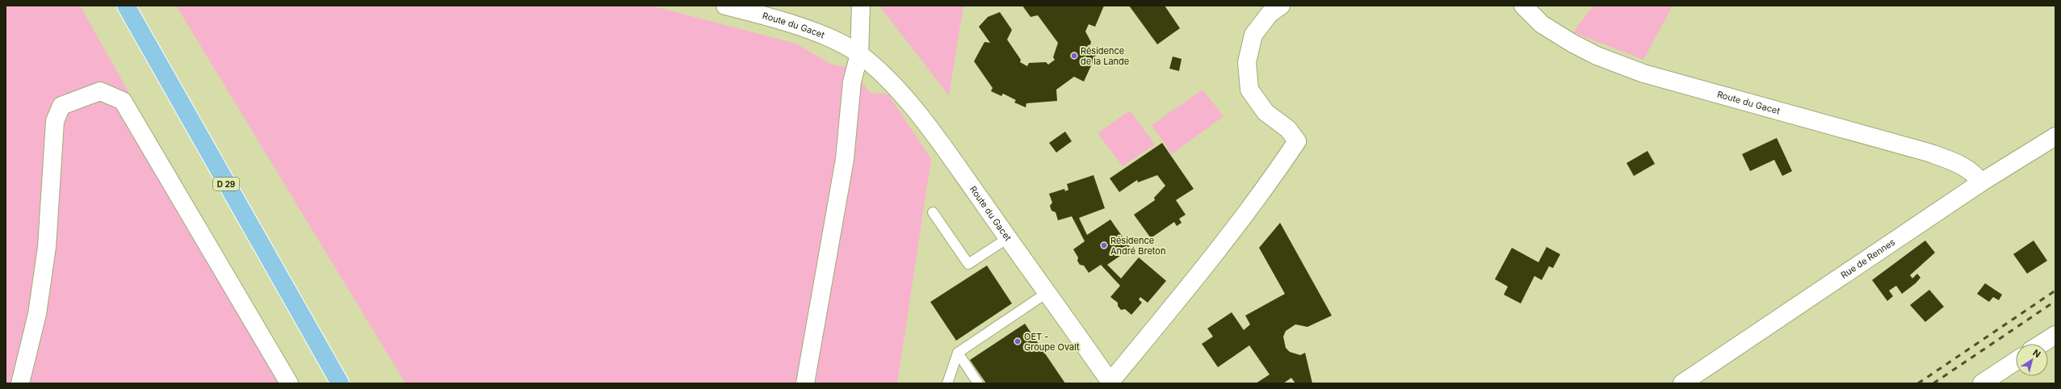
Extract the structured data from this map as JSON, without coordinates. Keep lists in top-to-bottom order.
{
  "streets": {
    "main road": ["D 29"],
    "street": ["Route du Gacet", "Rue de Rennes"]
  },
  "crossings": [
    ["Route du Gacet", "Rue de Rennes"]
  ],
  "places": ["Résidence de la Lande", "Résidence André Breton", "OET - Groupe Ovalt"],
  "north": "top right"
}
